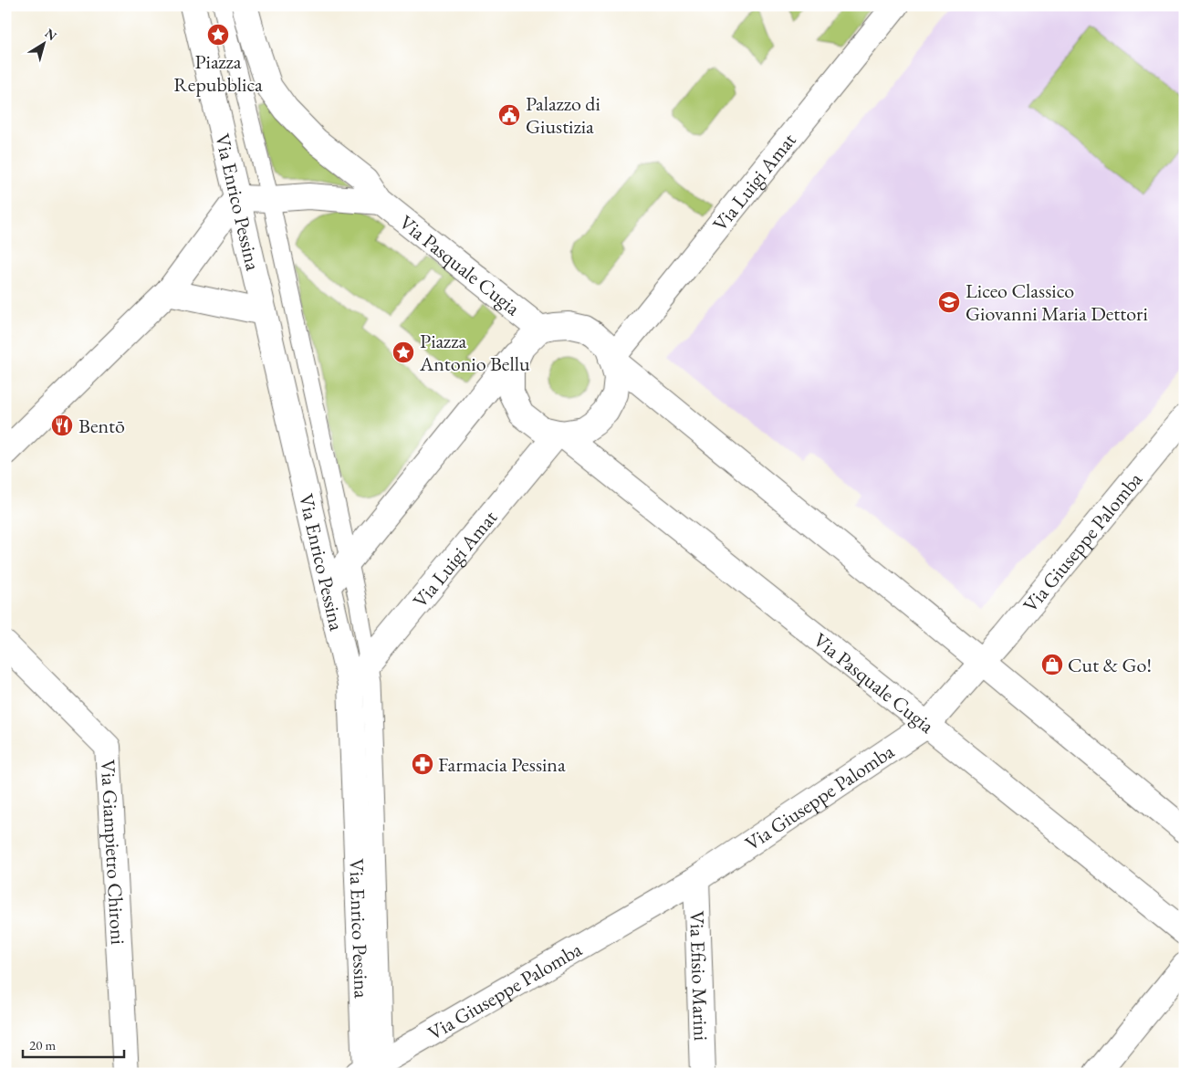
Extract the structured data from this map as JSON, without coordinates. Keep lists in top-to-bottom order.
{
  "streets": {
    "street": [
      "Via Luigi Amat",
      "Via Enrico Pessina",
      "Via Pasquale Cugia",
      "Via Giuseppe Palomba",
      "Via Giampietro Chironi",
      "Via Efisio Marini"
    ]
  },
  "crossings": [
    ["Via Luigi Amat", "Via Enrico Pessina"],
    ["Via Luigi Amat", "Via Pasquale Cugia"],
    ["Via Enrico Pessina", "Via Giuseppe Palomba"],
    ["Via Pasquale Cugia", "Via Giuseppe Palomba"],
    ["Via Giuseppe Palomba", "Via Efisio Marini"]
  ],
  "places": {
    "place": ["Piazza Repubblica", "Piazza Antonio Bellu"],
    "public building": ["Palazzo di Giustizia"],
    "school or university": ["Liceo Classico Giovanni Maria Dettori"],
    "restaurant": ["Bentō"],
    "shop": ["Cut & Go!"],
    "pharmacy": ["Farmacia Pessina"]
  },
  "scale_bar": "20 m",
  "north": "top right"
}
